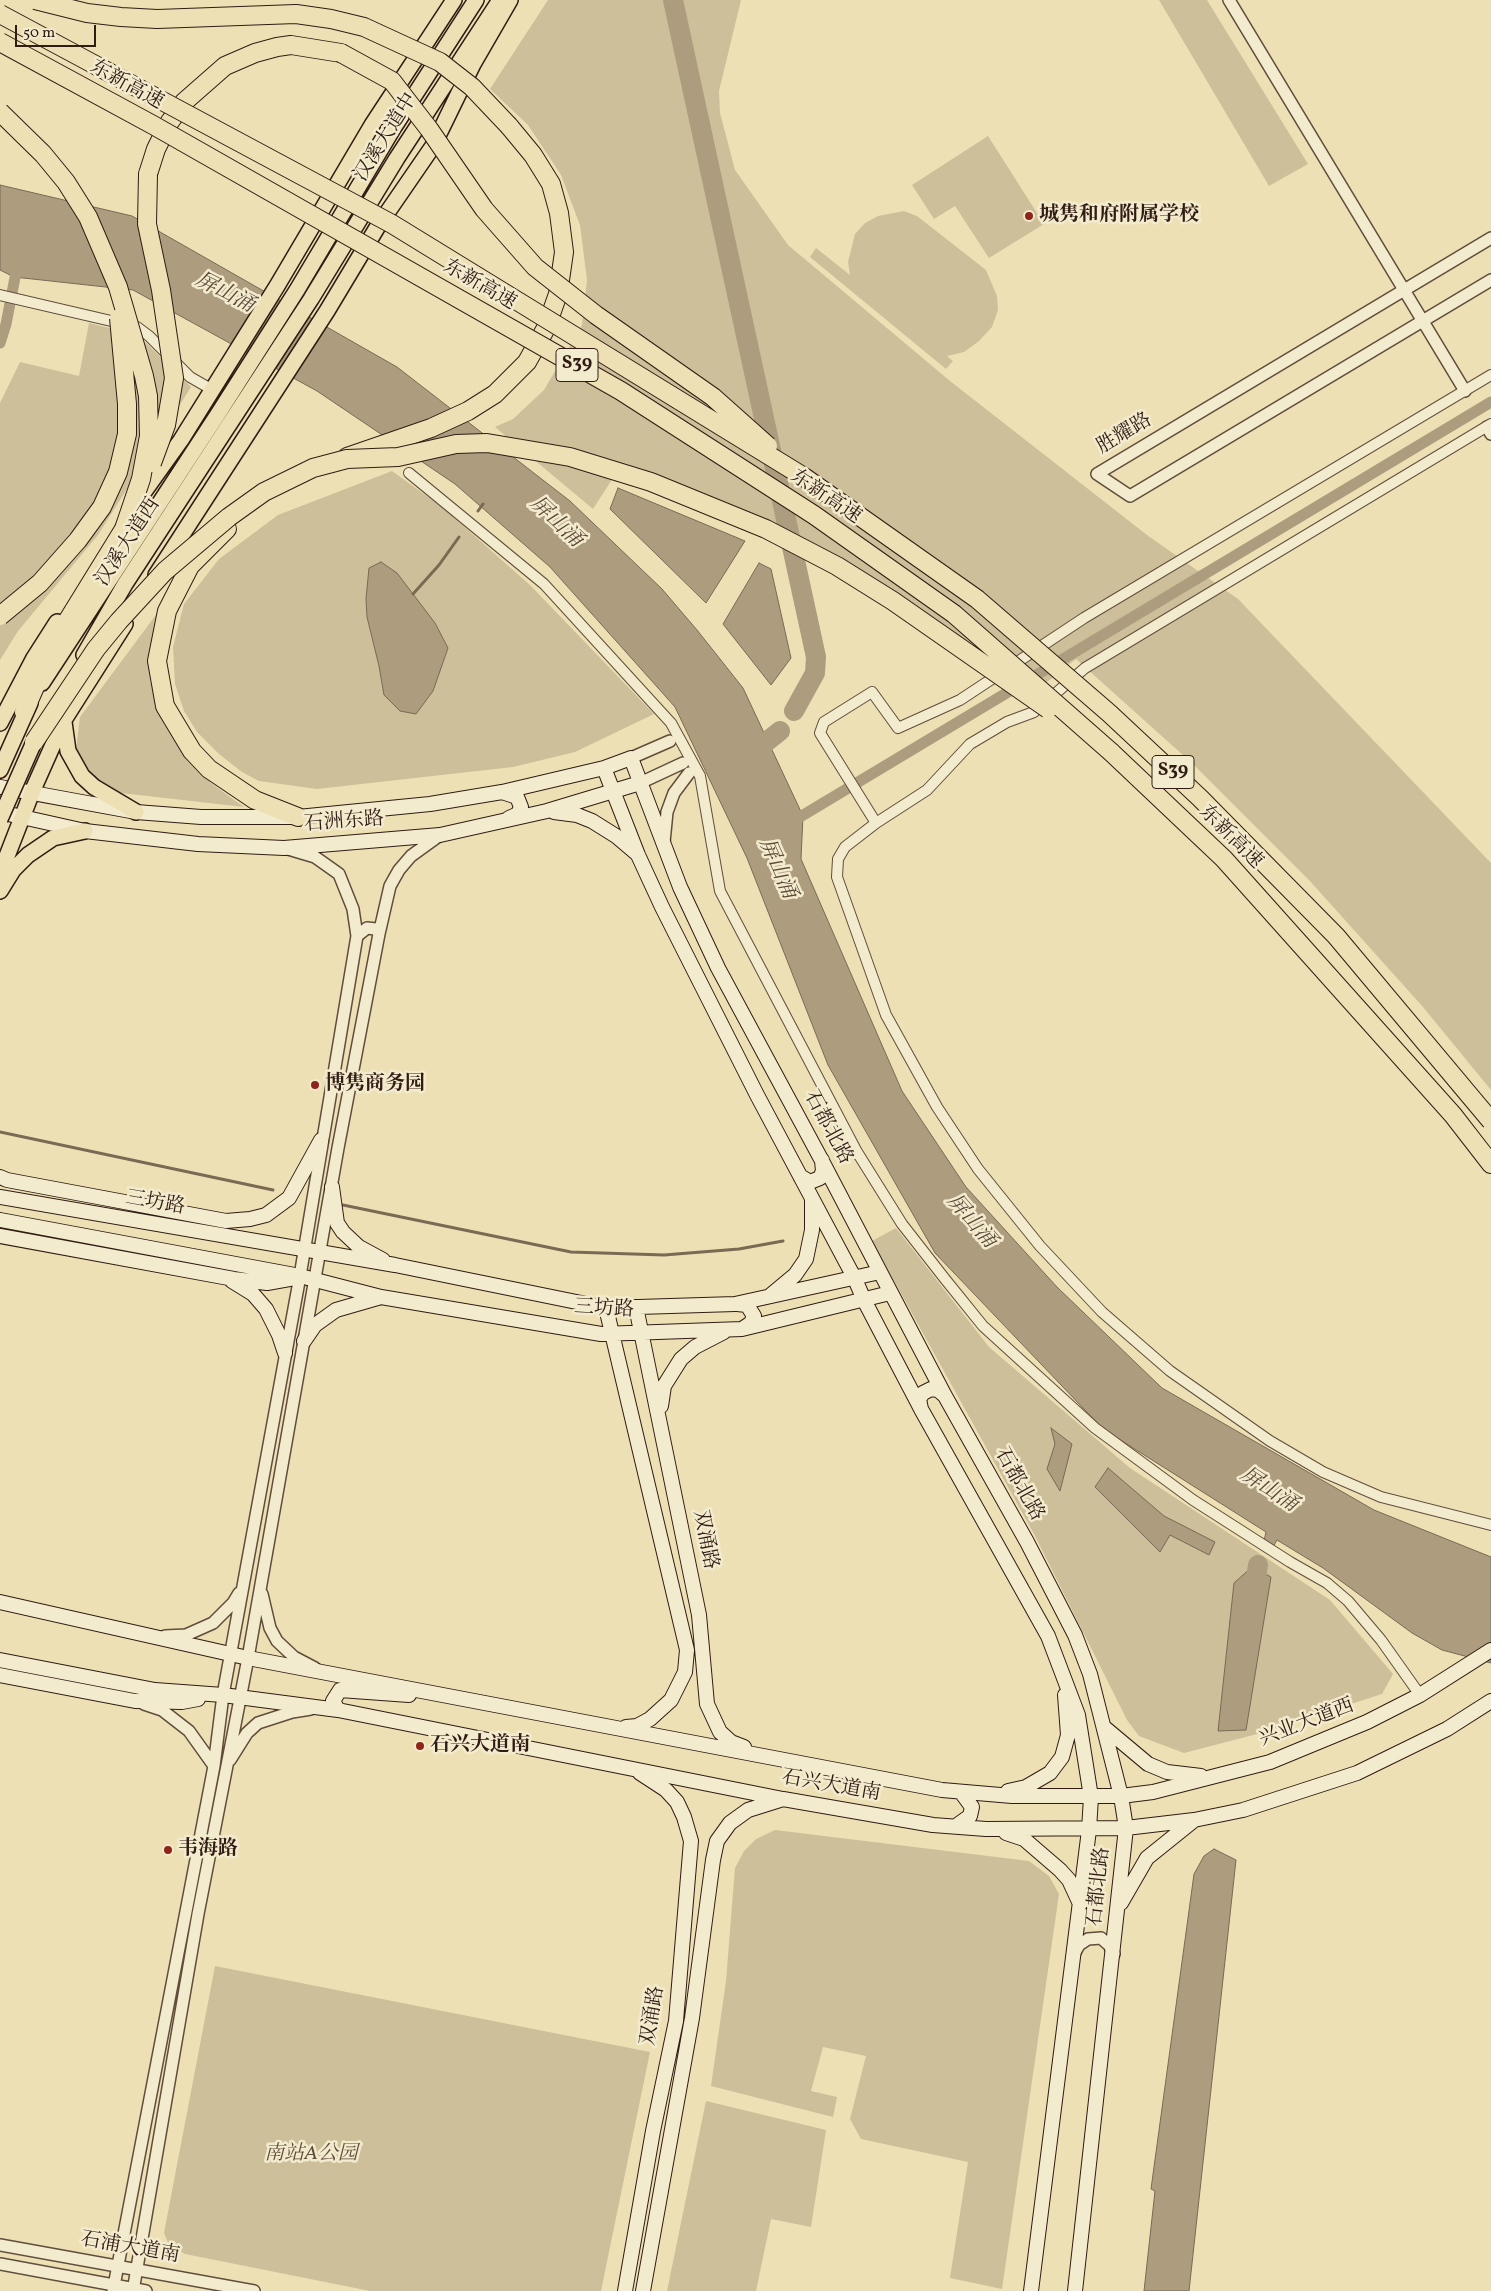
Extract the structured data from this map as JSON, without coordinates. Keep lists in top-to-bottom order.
{
  "streets": {
    "highway": ["东新高速", "S39"],
    "main road": [
      "汉溪大道中",
      "汉溪大道西",
      "石洲东路",
      "石都北路",
      "三坊路",
      "双涌路",
      "兴业大道西",
      "石兴大道南"
    ],
    "street": ["胜耀路", "石浦大道南"]
  },
  "crossings": [
    ["汉溪大道中", "汉溪大道西"],
    ["石洲东路", "石都北路"],
    ["石都北路", "三坊路"],
    ["石都北路", "兴业大道西"],
    ["石都北路", "石兴大道南"],
    ["三坊路", "双涌路"],
    ["双涌路", "石兴大道南"],
    ["兴业大道西", "石兴大道南"]
  ],
  "water": ["屏山涌"],
  "parks": ["南站A公园"],
  "places": [
    "城隽和府附属学校",
    "博隽商务园",
    "石兴大道南",
    "韦海路"
  ],
  "scale_bar": "50 m"
}
